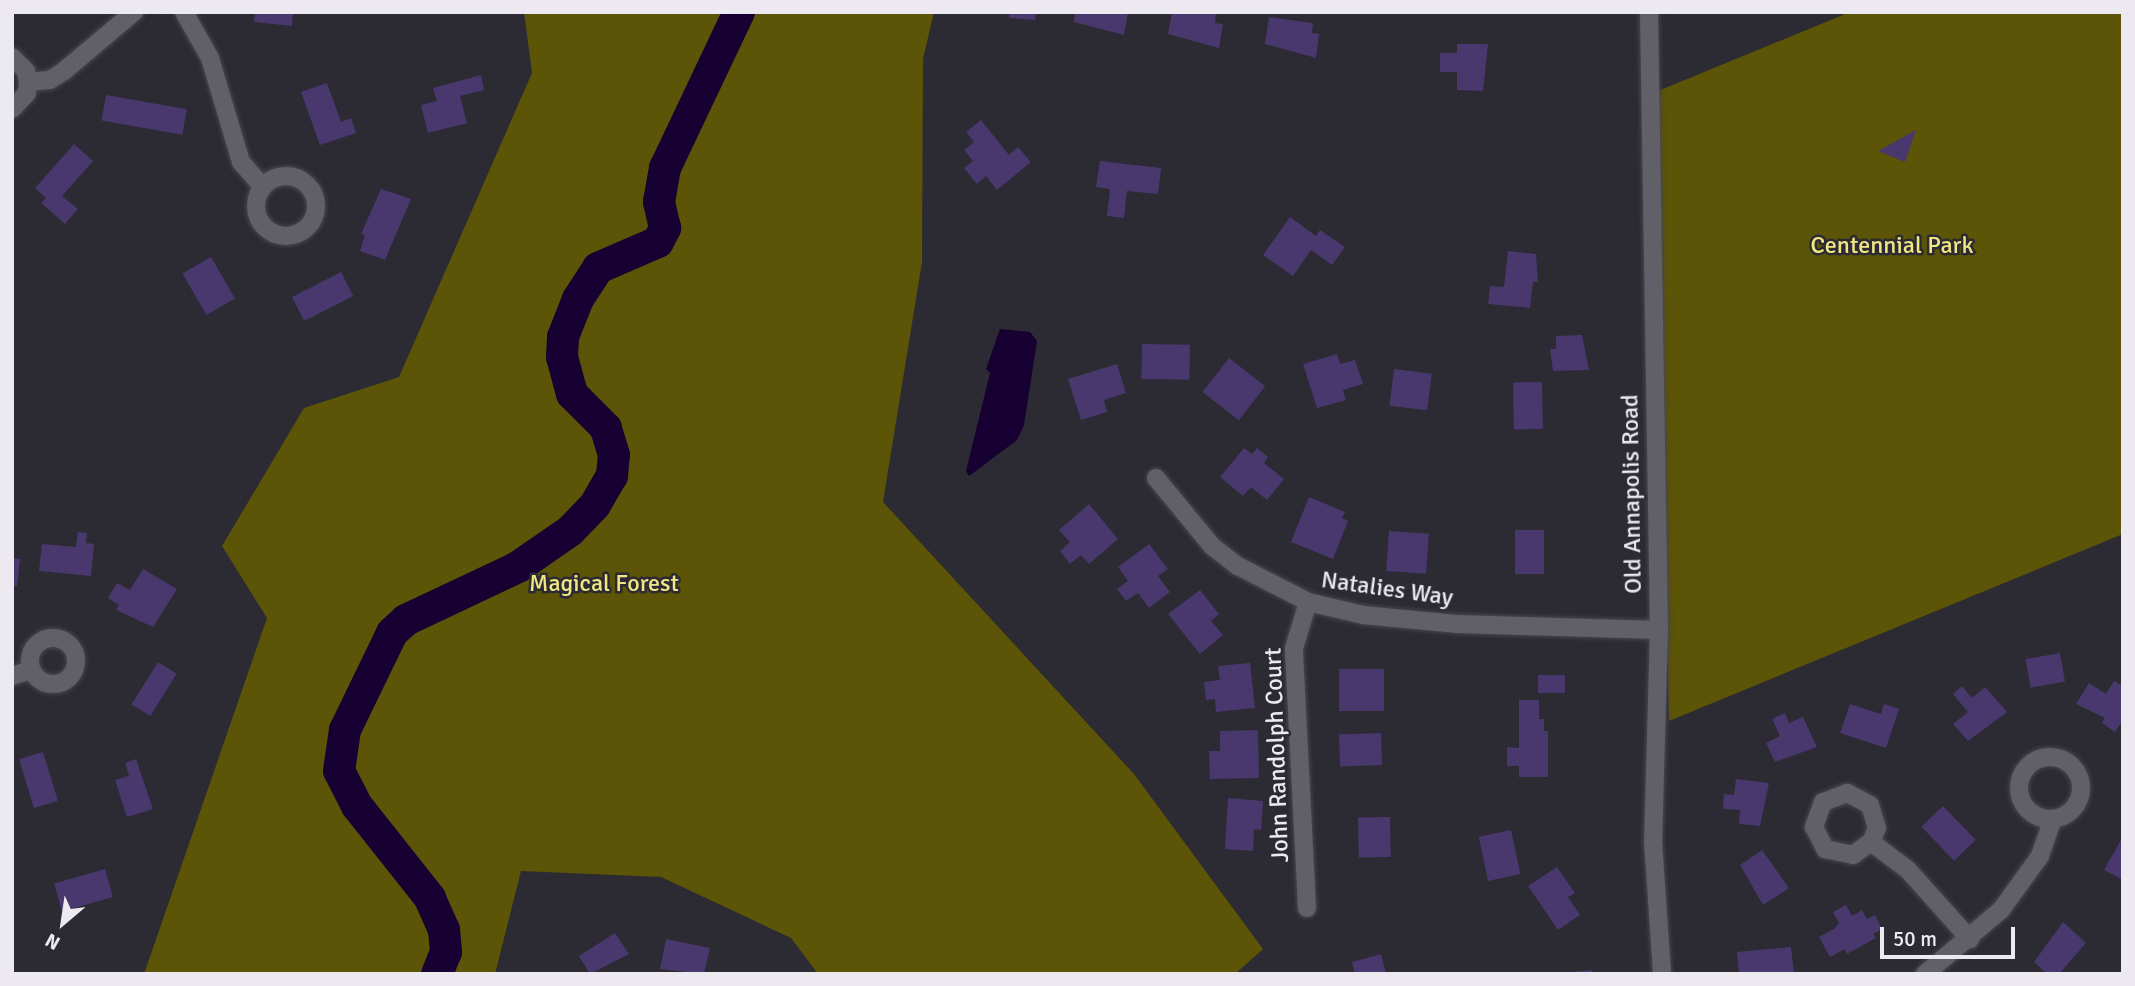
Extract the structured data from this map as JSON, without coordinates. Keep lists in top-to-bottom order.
{
  "streets": {
    "street": ["Old Annapolis Road", "Natalies Way", "John Randolph Court"]
  },
  "crossings": [
    ["Old Annapolis Road", "Natalies Way"],
    ["Natalies Way", "John Randolph Court"]
  ],
  "parks": ["Centennial Park", "Magical Forest"],
  "scale_bar": "50 m",
  "north": "bottom left"
}
